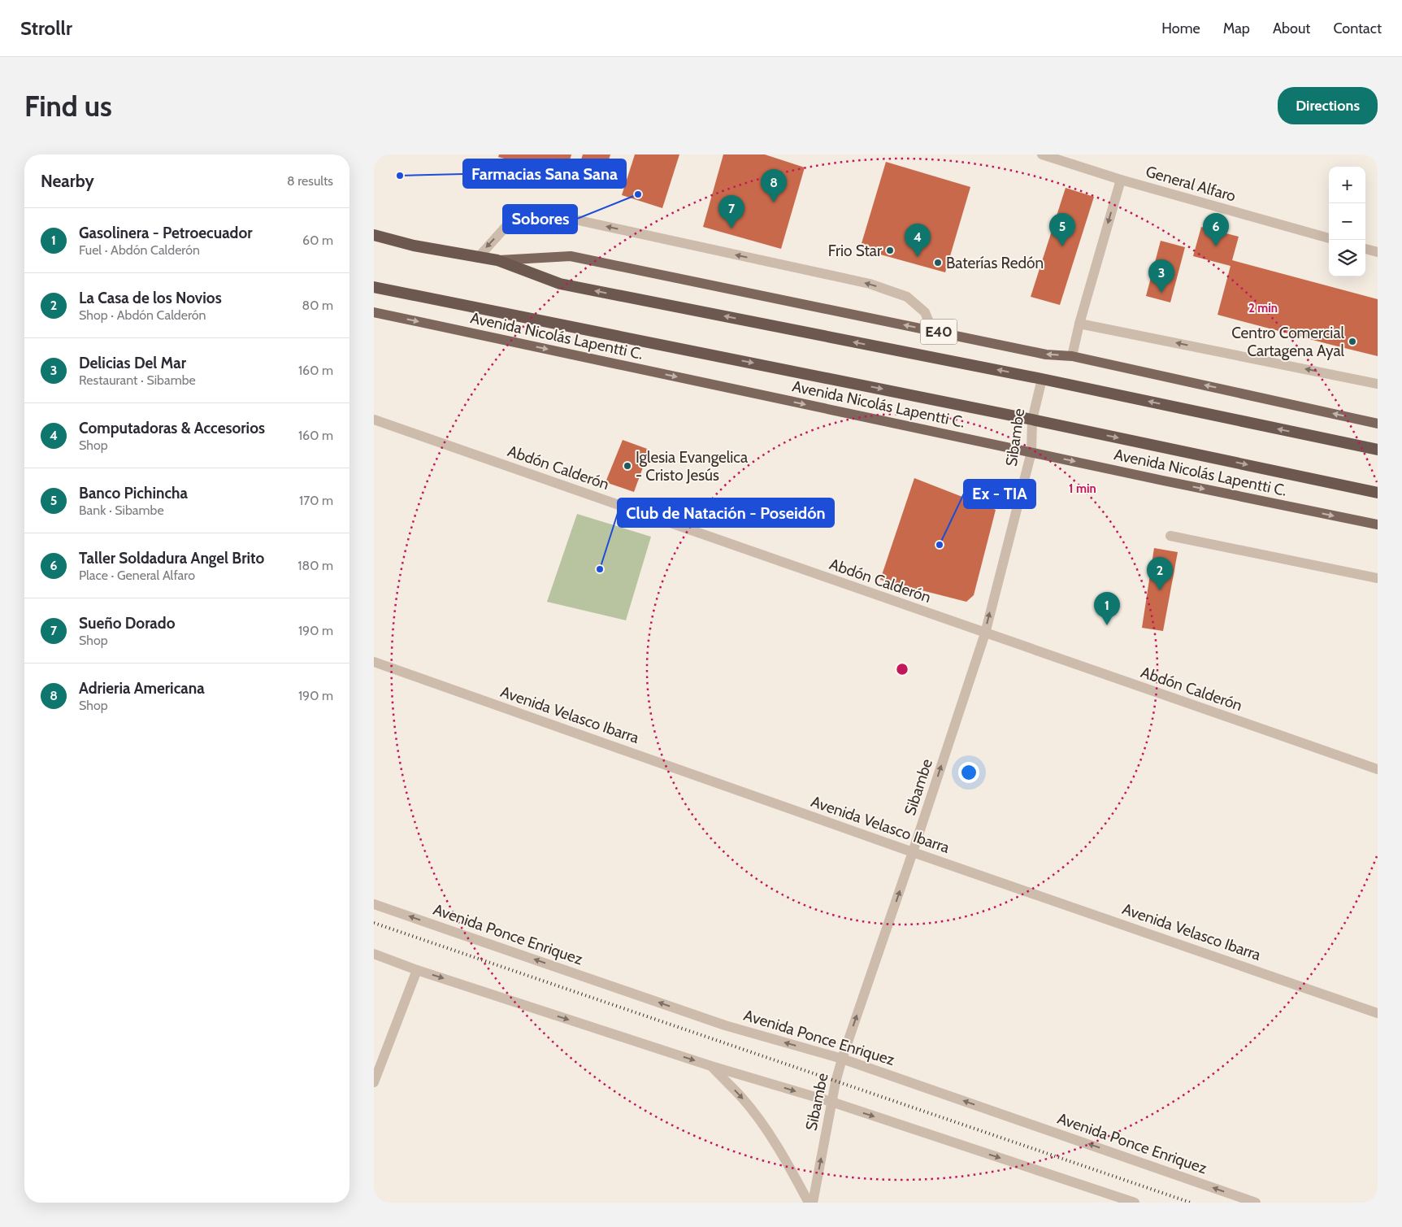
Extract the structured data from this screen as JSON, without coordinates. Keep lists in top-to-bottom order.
{
  "streets": {
    "highway": ["E40", "Avenida Nicolás Lapentti C."],
    "street": [
      "General Alfaro",
      "Sibambe",
      "Abdón Calderón",
      "Avenida Velasco Ibarra",
      "Avenida Ponce Enriquez"
    ]
  },
  "crossings": [
    ["E40", "Sibambe"],
    ["Avenida Nicolás Lapentti C.", "Sibambe"],
    ["Sibambe", "Abdón Calderón"],
    ["Sibambe", "Avenida Velasco Ibarra"],
    ["Sibambe", "Avenida Ponce Enriquez"]
  ],
  "one_way": ["Sibambe"],
  "places": [
    "Farmacias Sana Sana",
    "Sobores",
    "Frio Star",
    "Baterías Redón",
    "Centro Comercial Cartagena Ayal",
    "Iglesia Evangelica - Cristo Jesús",
    "Ex - TIA",
    "Club de Natación - Poseidón"
  ],
  "page": {
    "header": "Strollr",
    "nav": [
      "Home",
      "Map",
      "About",
      "Contact"
    ],
    "buttons": "Directions",
    "title": "Find us",
    "heading": ["Nearby", "8 results"],
    "map_buttons": ["+", "−"],
    "pins": [
      "8",
      "7",
      "5",
      "6",
      "4",
      "3",
      "2",
      "1"
    ],
    "list": [
      {
        "mark": "1",
        "name": "Gasolinera - Petroecuador",
        "note": "Fuel · Abdón Calderón",
        "value": "60 m"
      },
      {
        "mark": "2",
        "name": "La Casa de los Novios",
        "note": "Shop · Abdón Calderón",
        "value": "80 m"
      },
      {
        "mark": "3",
        "name": "Delicias Del Mar",
        "note": "Restaurant · Sibambe",
        "value": "160 m"
      },
      {
        "mark": "4",
        "name": "Computadoras & Accesorios",
        "note": "Shop",
        "value": "160 m"
      },
      {
        "mark": "5",
        "name": "Banco Pichincha",
        "note": "Bank · Sibambe",
        "value": "170 m"
      },
      {
        "mark": "6",
        "name": "Taller Soldadura Angel Brito",
        "note": "Place · General Alfaro",
        "value": "180 m"
      },
      {
        "mark": "7",
        "name": "Sueño Dorado",
        "note": "Shop",
        "value": "190 m"
      },
      {
        "mark": "8",
        "name": "Adrieria Americana",
        "note": "Shop",
        "value": "190 m"
      }
    ]
  },
  "rings": ["2 min", "1 min"]
}
